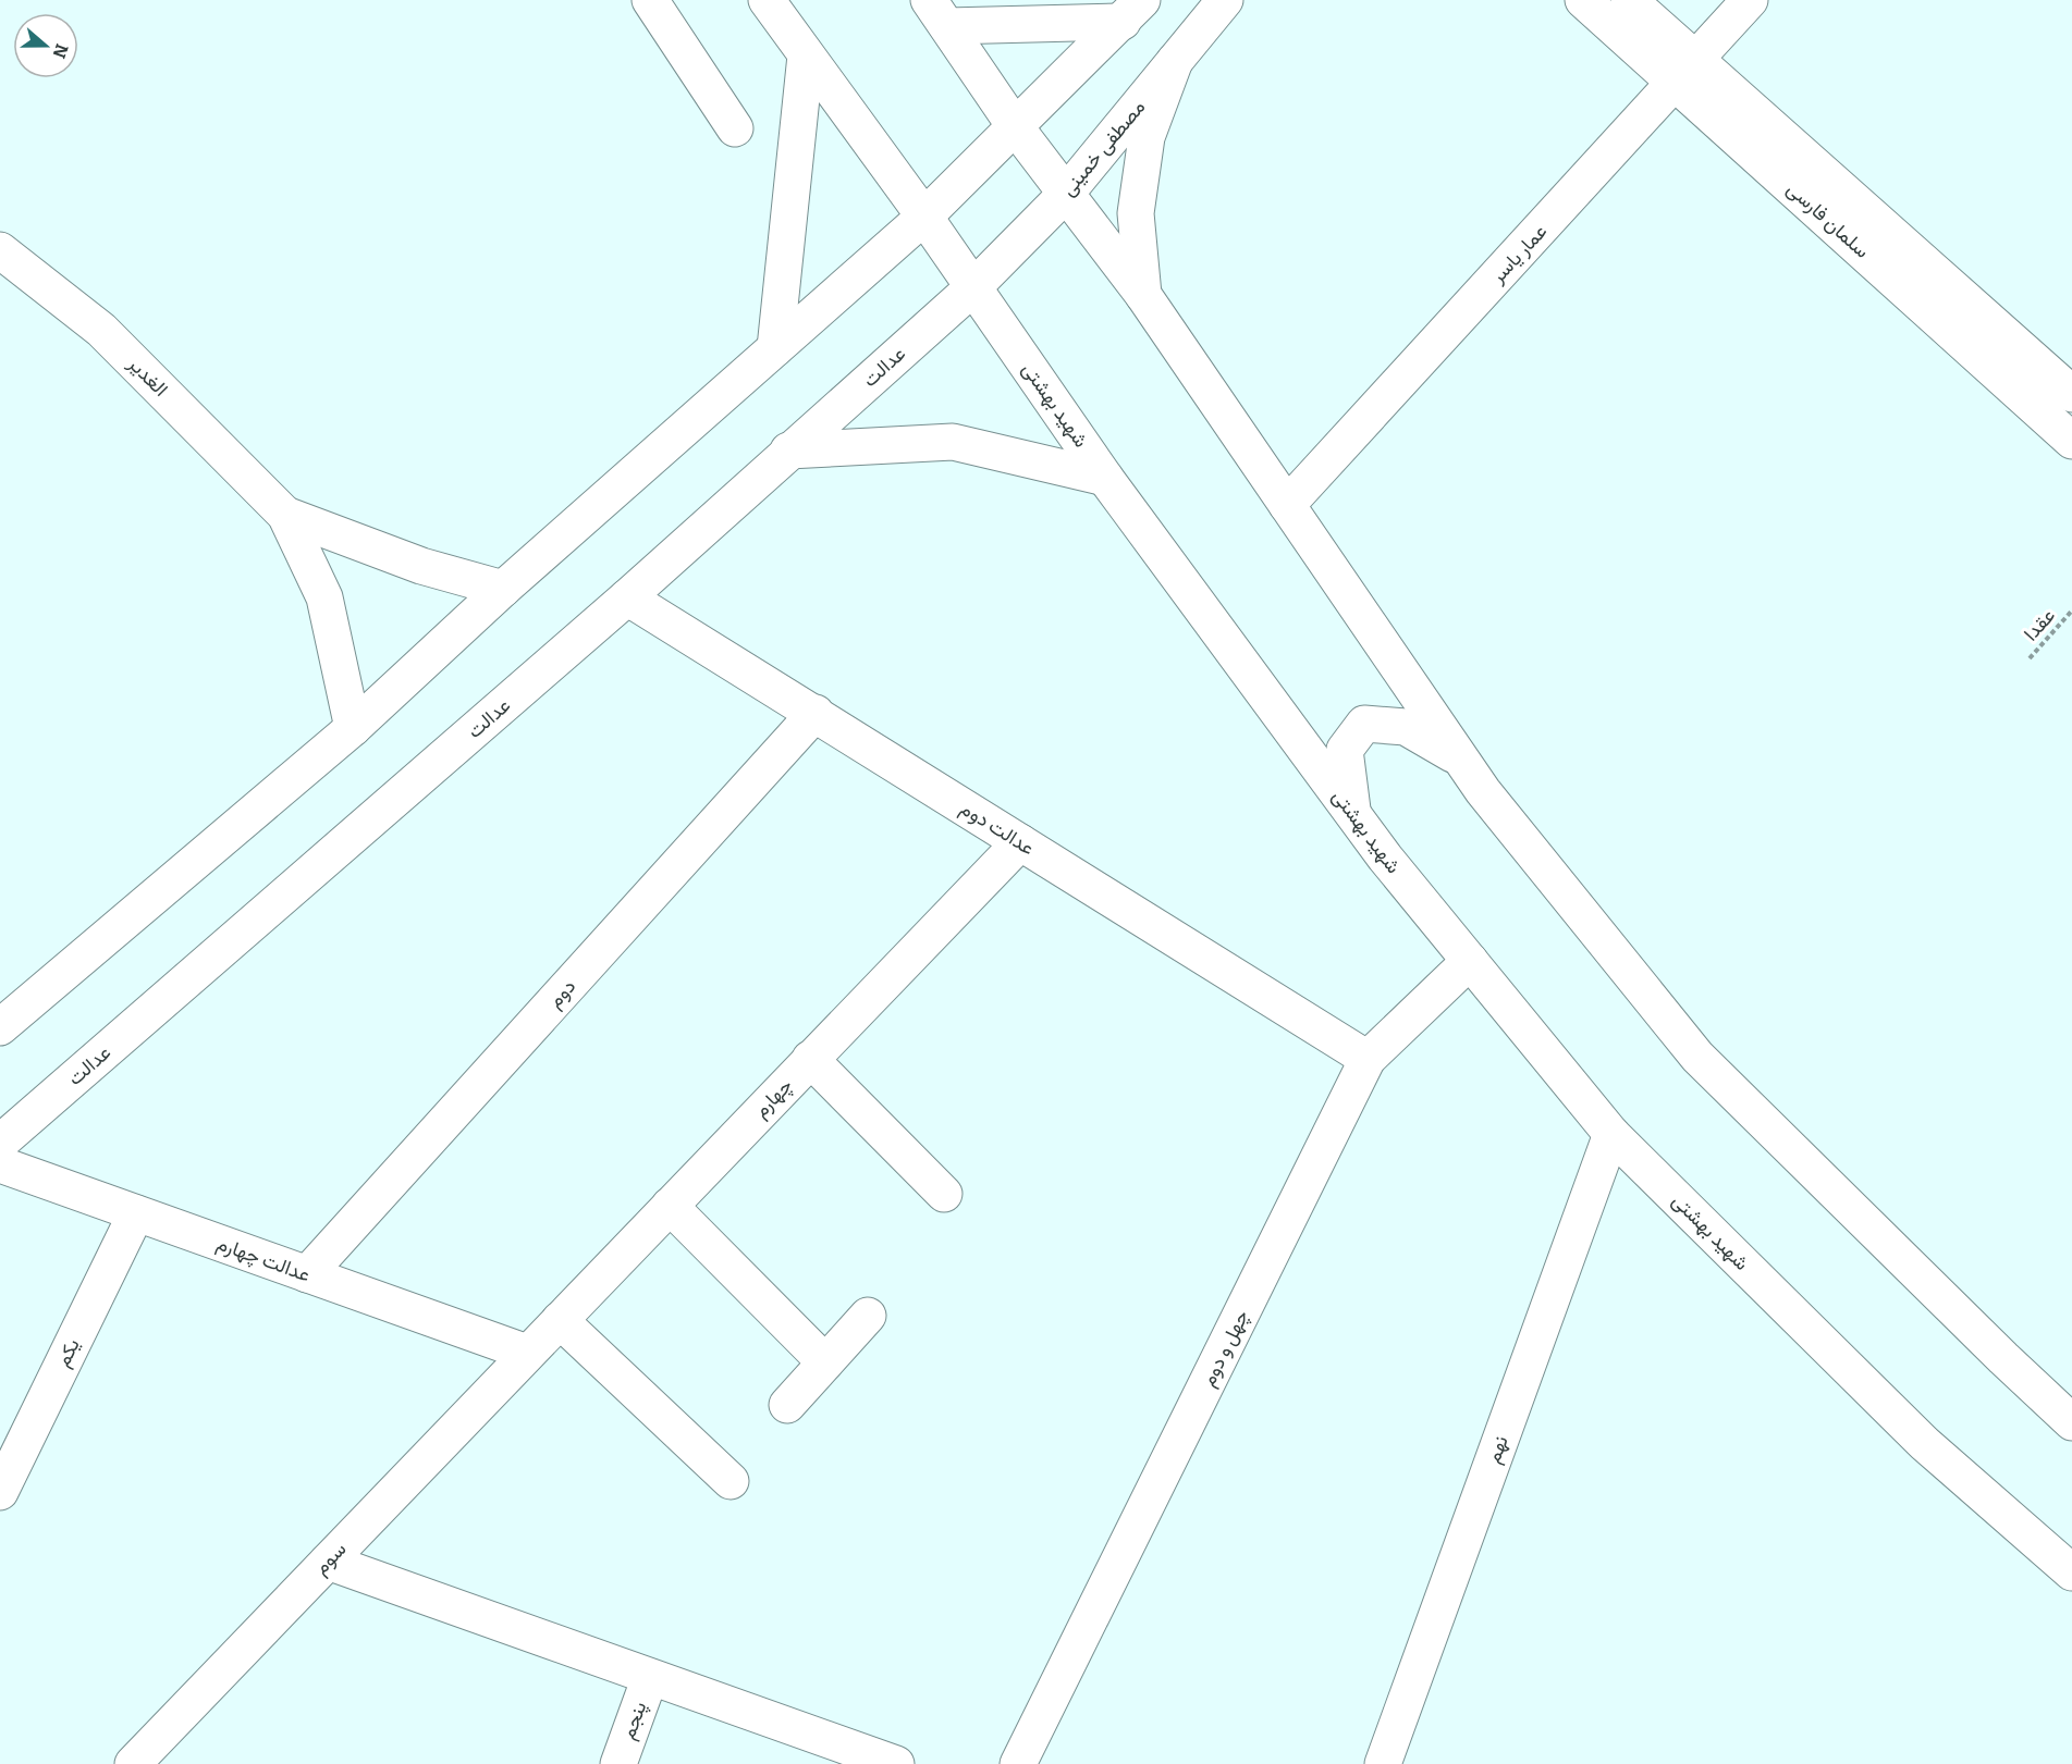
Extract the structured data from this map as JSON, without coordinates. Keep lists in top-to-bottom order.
{
  "streets": {
    "street": [
      "مصطفی خمینی",
      "سلمان فارسی",
      "عمار یاسر",
      "عدالت",
      "الغدیر",
      "شهید بهشتی",
      "عدالت دوم",
      "دوم",
      "چهارم",
      "عدالت چهارم",
      "چهل و دوم",
      "یکم",
      "نهم",
      "سوم",
      "پنجم"
    ],
    "path": ["عقدا"]
  },
  "crossings": [
    ["مصطفی خمینی", "عدالت"],
    ["مصطفی خمینی", "شهید بهشتی"],
    ["سلمان فارسی", "عمار یاسر"],
    ["عدالت", "شهید بهشتی"],
    ["عدالت", "عدالت دوم"],
    ["شهید بهشتی", "چهل و دوم"],
    ["شهید بهشتی", "نهم"],
    ["عدالت دوم", "دوم"],
    ["عدالت دوم", "چهارم"],
    ["عدالت دوم", "چهل و دوم"],
    ["دوم", "عدالت چهارم"],
    ["چهارم", "عدالت چهارم"],
    ["چهارم", "سوم"],
    ["عدالت چهارم", "یکم"],
    ["عدالت چهارم", "سوم"]
  ],
  "north": "right"
}
